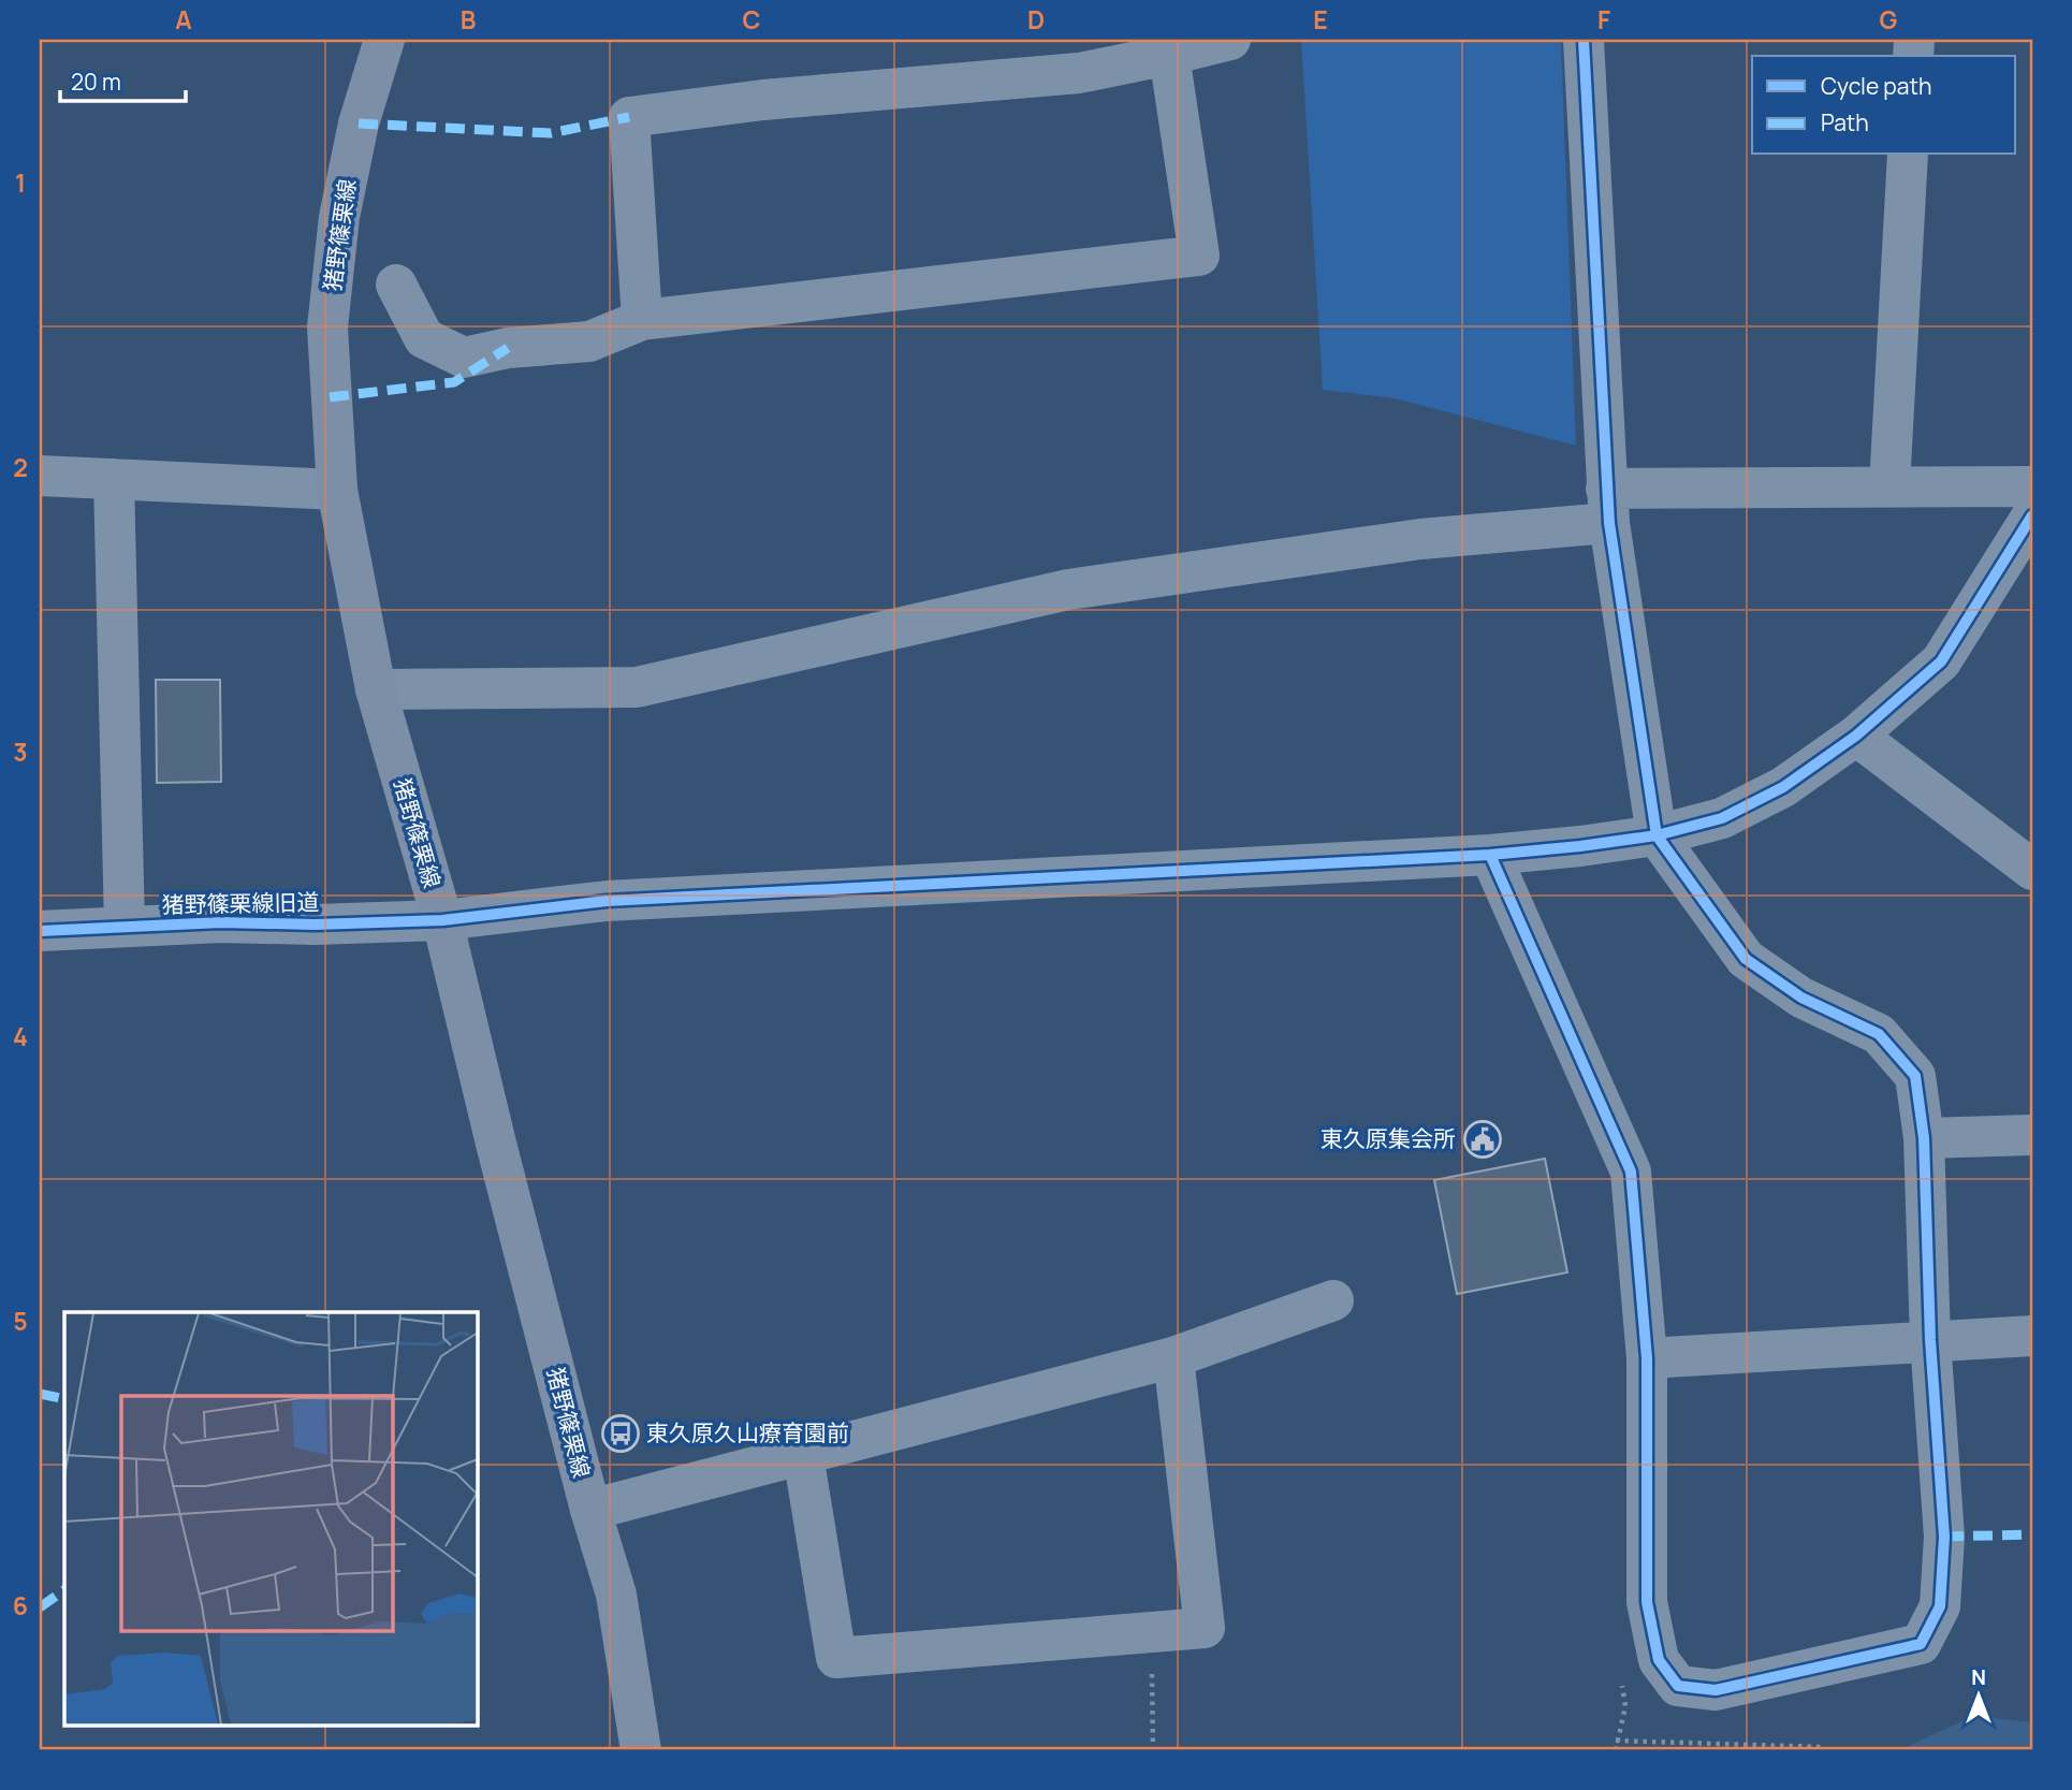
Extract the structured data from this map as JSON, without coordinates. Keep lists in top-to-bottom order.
{
  "streets": {
    "main road": ["猪野篠栗線"],
    "street": ["猪野篠栗線旧道"]
  },
  "crossings": [
    ["猪野篠栗線", "猪野篠栗線旧道"]
  ],
  "places": {
    "public building": ["東久原集会所"],
    "bus stop": ["東久原久山療育園前"]
  },
  "legend": ["Cycle path", "Path"],
  "scale_bar": "20 m",
  "north": "top",
  "grid": {
    "columns": [
      "A",
      "B",
      "C",
      "D",
      "E",
      "F",
      "G"
    ],
    "rows": [
      "1",
      "2",
      "3",
      "4",
      "5",
      "6"
    ]
  }
}
